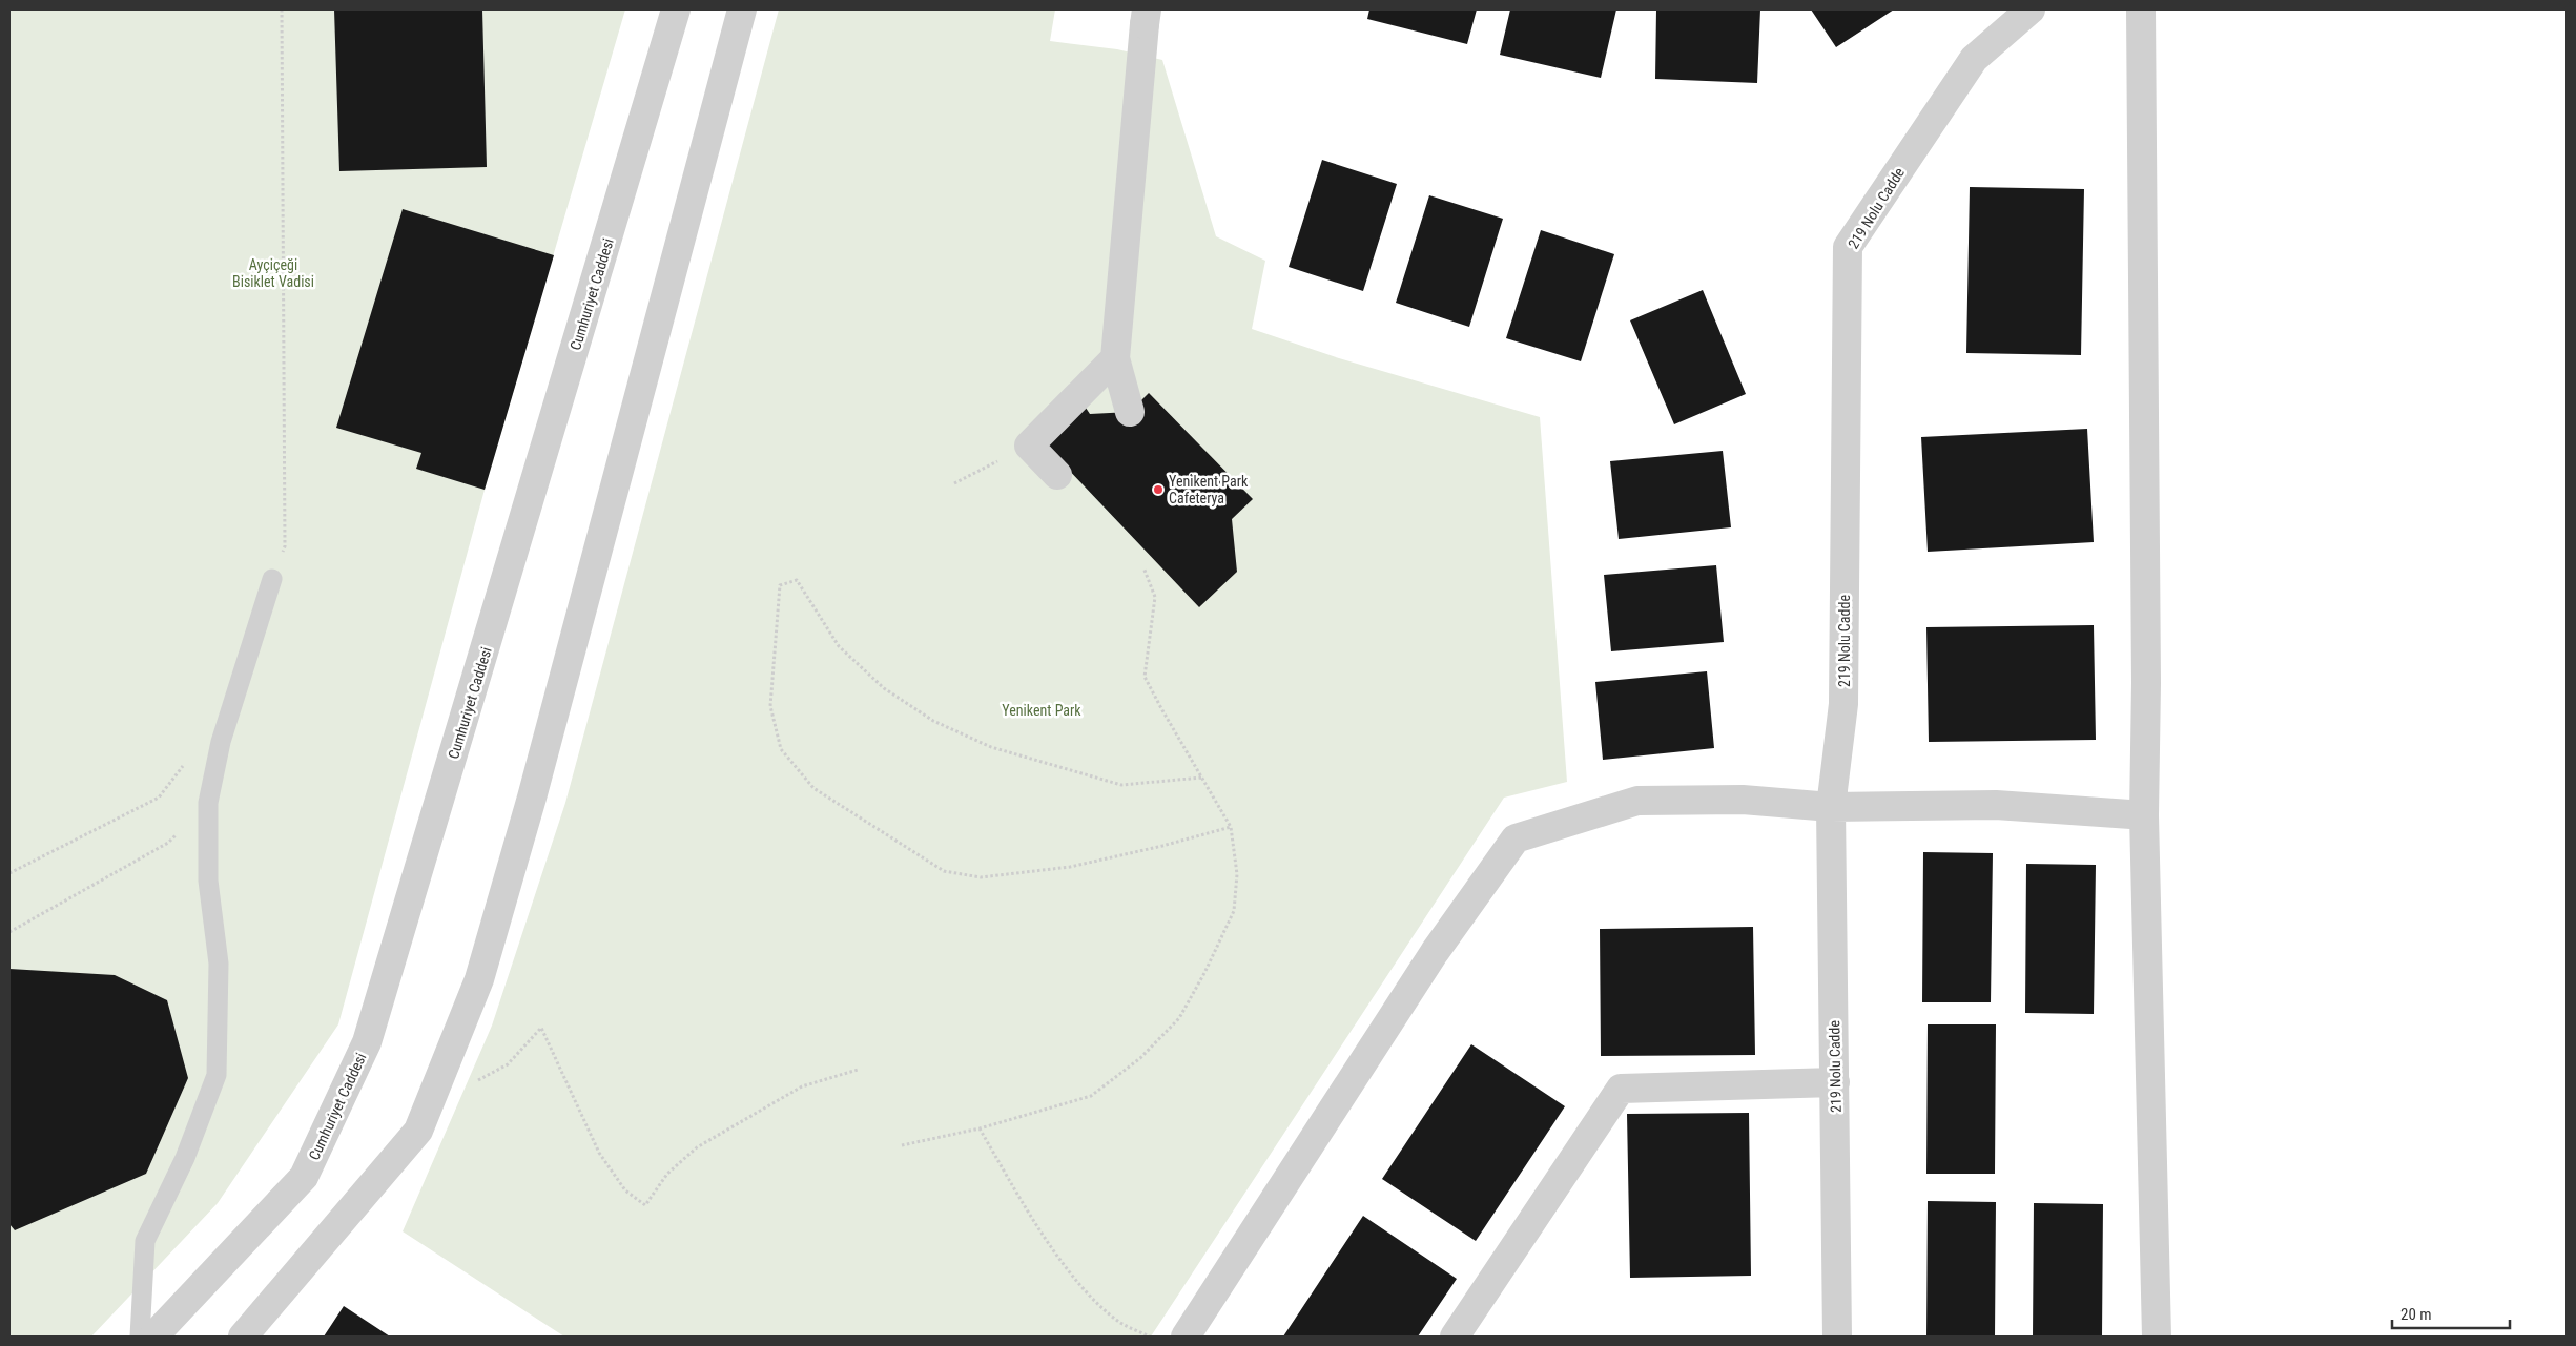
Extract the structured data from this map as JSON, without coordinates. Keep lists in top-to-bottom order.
{
  "streets": {
    "street": ["219 Nolu Cadde", "Cumhuriyet Caddesi"]
  },
  "parks": ["Ayçiçeği Bisiklet Vadisi", "Yenikent Park"],
  "places": ["Yenikent Park Cafeterya"],
  "scale_bar": "20 m"
}
